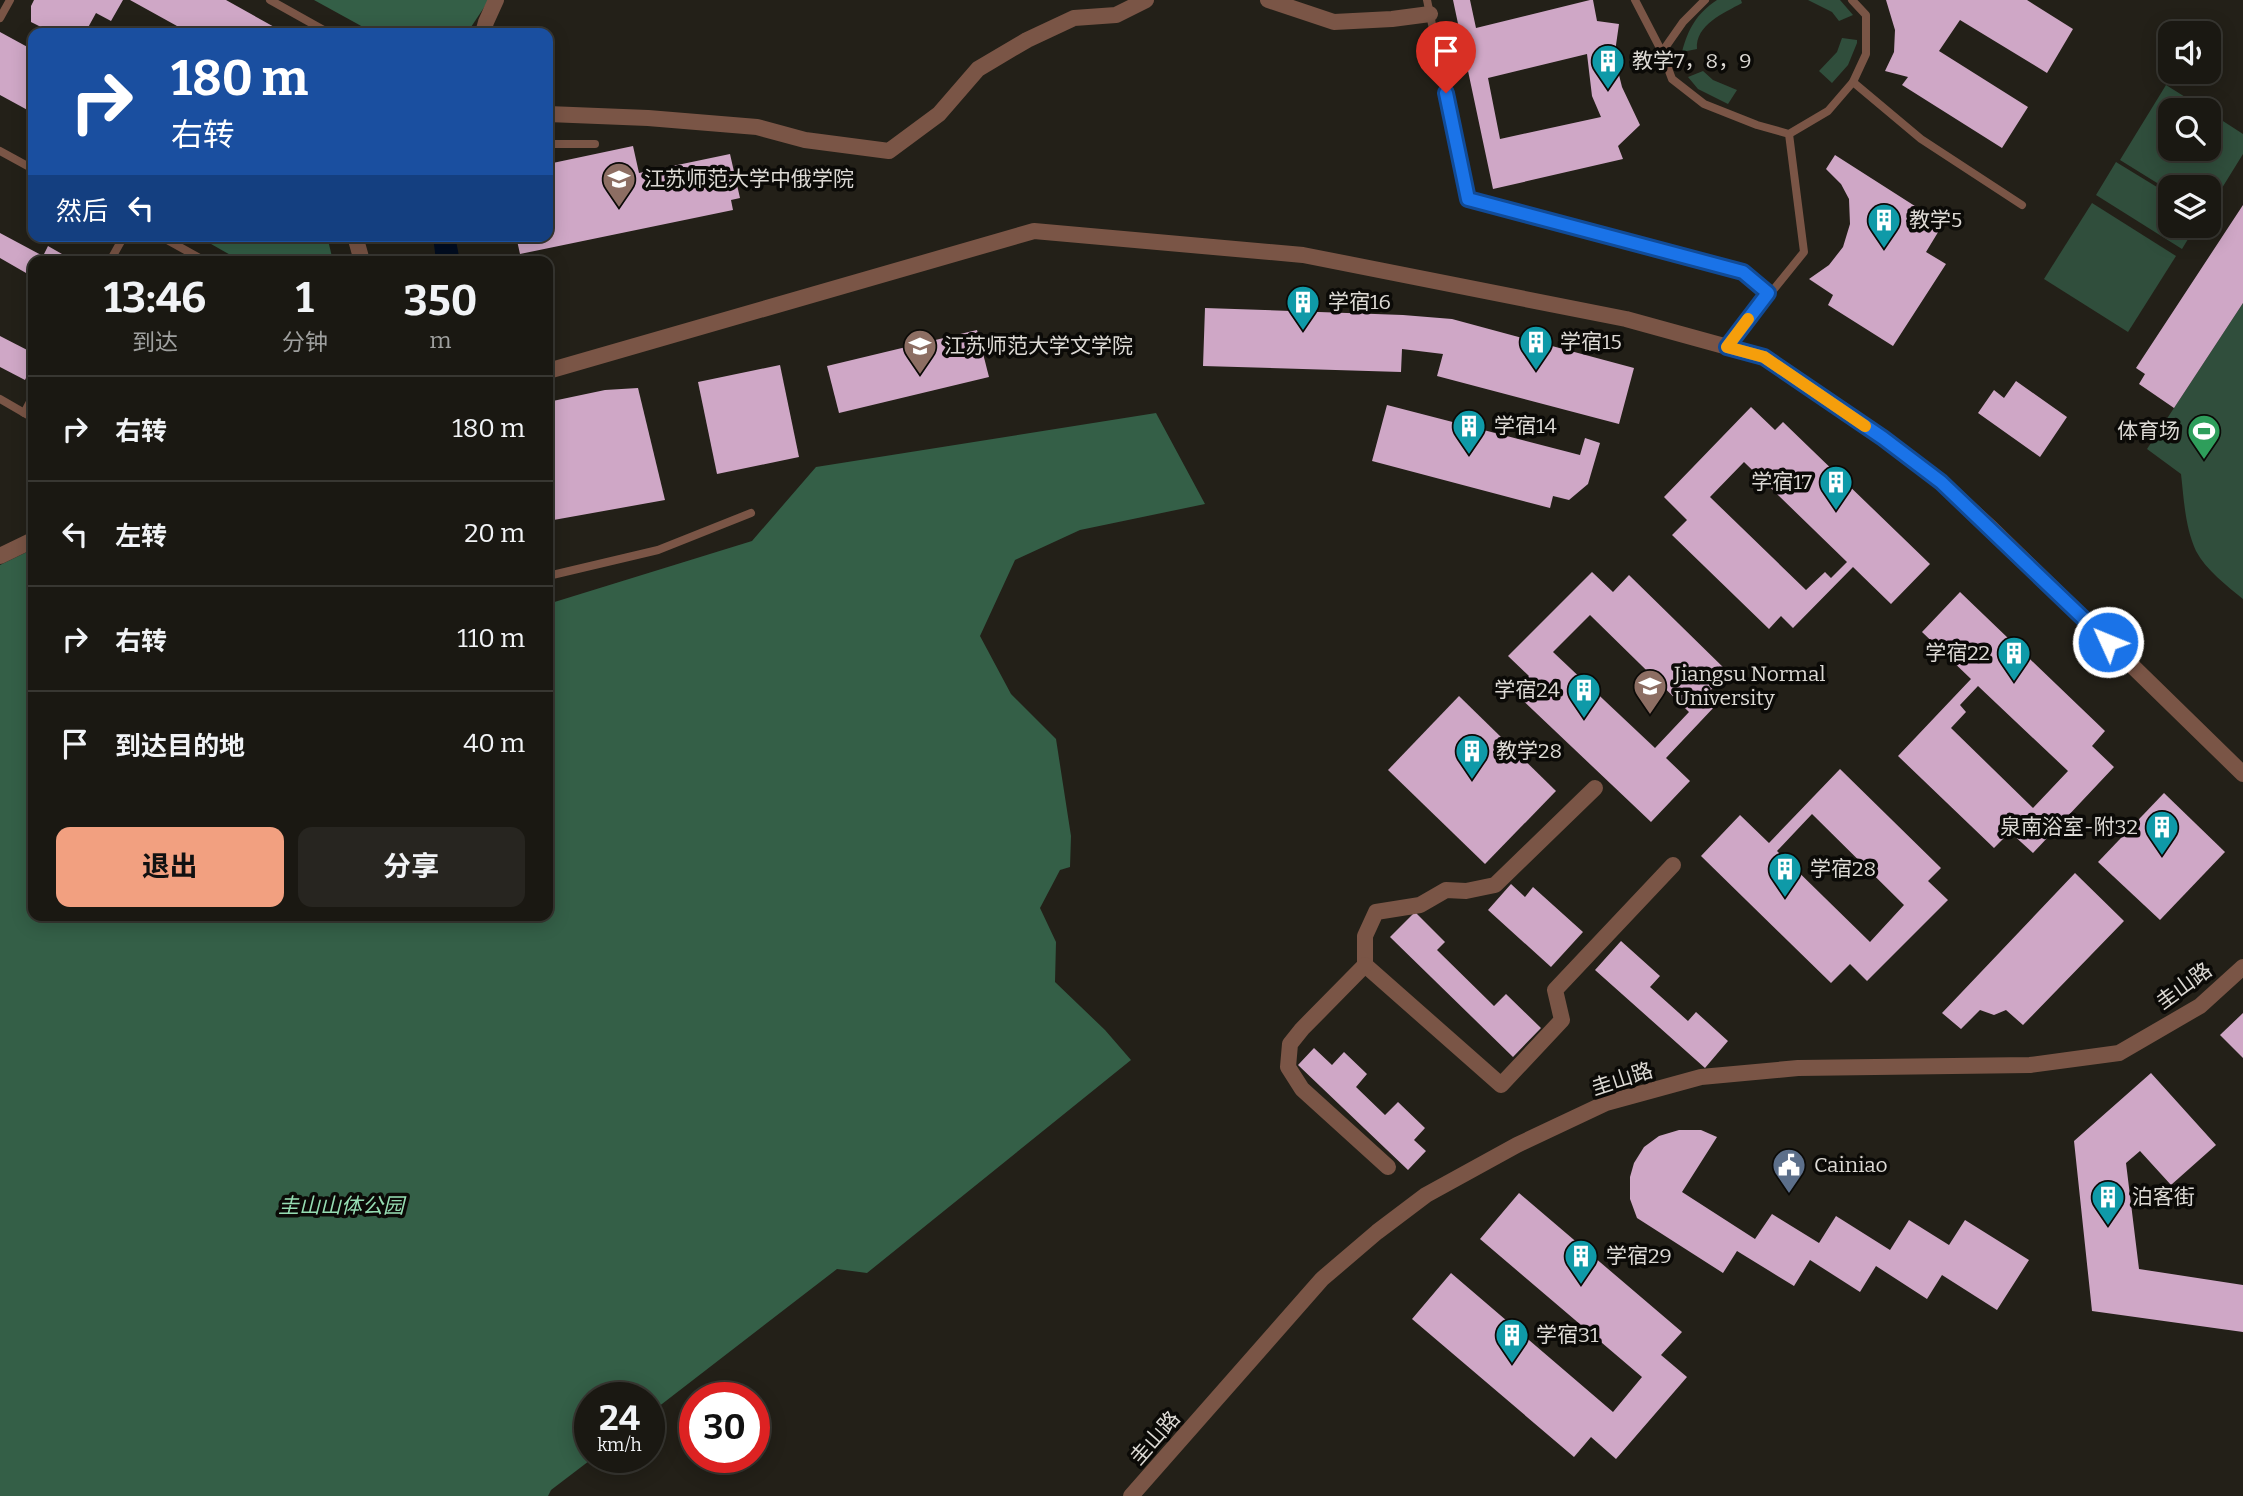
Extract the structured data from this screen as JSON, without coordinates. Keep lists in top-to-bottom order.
{
  "streets": {
    "street": ["圭山路"]
  },
  "parks": ["圭山山体公园"],
  "places": {
    "building": [
      "教学7，8，9",
      "教学5",
      "学宿16",
      "学宿15",
      "学宿14",
      "学宿17",
      "学宿22",
      "学宿24",
      "教学28",
      "泉南浴室-附32",
      "学宿28",
      "泊客街",
      "学宿29",
      "学宿31"
    ],
    "school or university": ["江苏师范大学中俄学院", "江苏师范大学文学院", "Jiangsu Normal University"],
    "sports": ["体育场"],
    "public building": ["Cainiao"]
  },
  "page": {
    "turn": ["180 m", "右转"],
    "then": "然后",
    "eta": [
      "13:46",
      "到达",
      "1",
      "分钟",
      "350",
      "m"
    ],
    "list": [
      {
        "name": "右转",
        "value": "180 m"
      },
      {
        "name": "左转",
        "value": "20 m"
      },
      {
        "name": "右转",
        "value": "110 m"
      },
      {
        "name": "到达目的地",
        "value": "40 m"
      }
    ],
    "buttons": ["退出", "分享"],
    "speed": "24 km/h",
    "limit": "30"
  }
}
